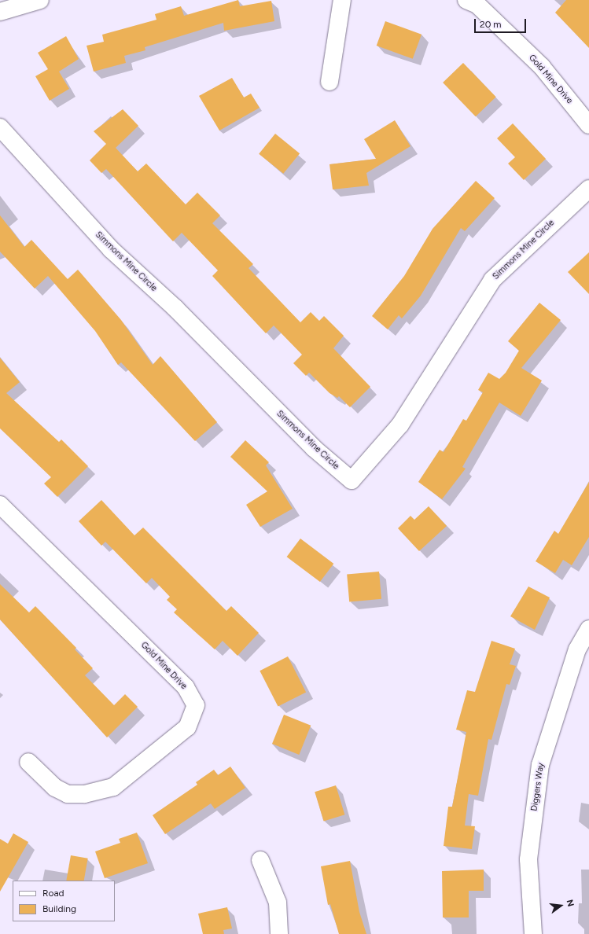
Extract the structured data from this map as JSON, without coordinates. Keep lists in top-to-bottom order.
{
  "streets": {
    "street": ["Gold Mine Drive", "Simmons Mine Circle", "Diggers Way"]
  },
  "legend": ["Road", "Building"],
  "scale_bar": "20 m",
  "north": "right"
}
